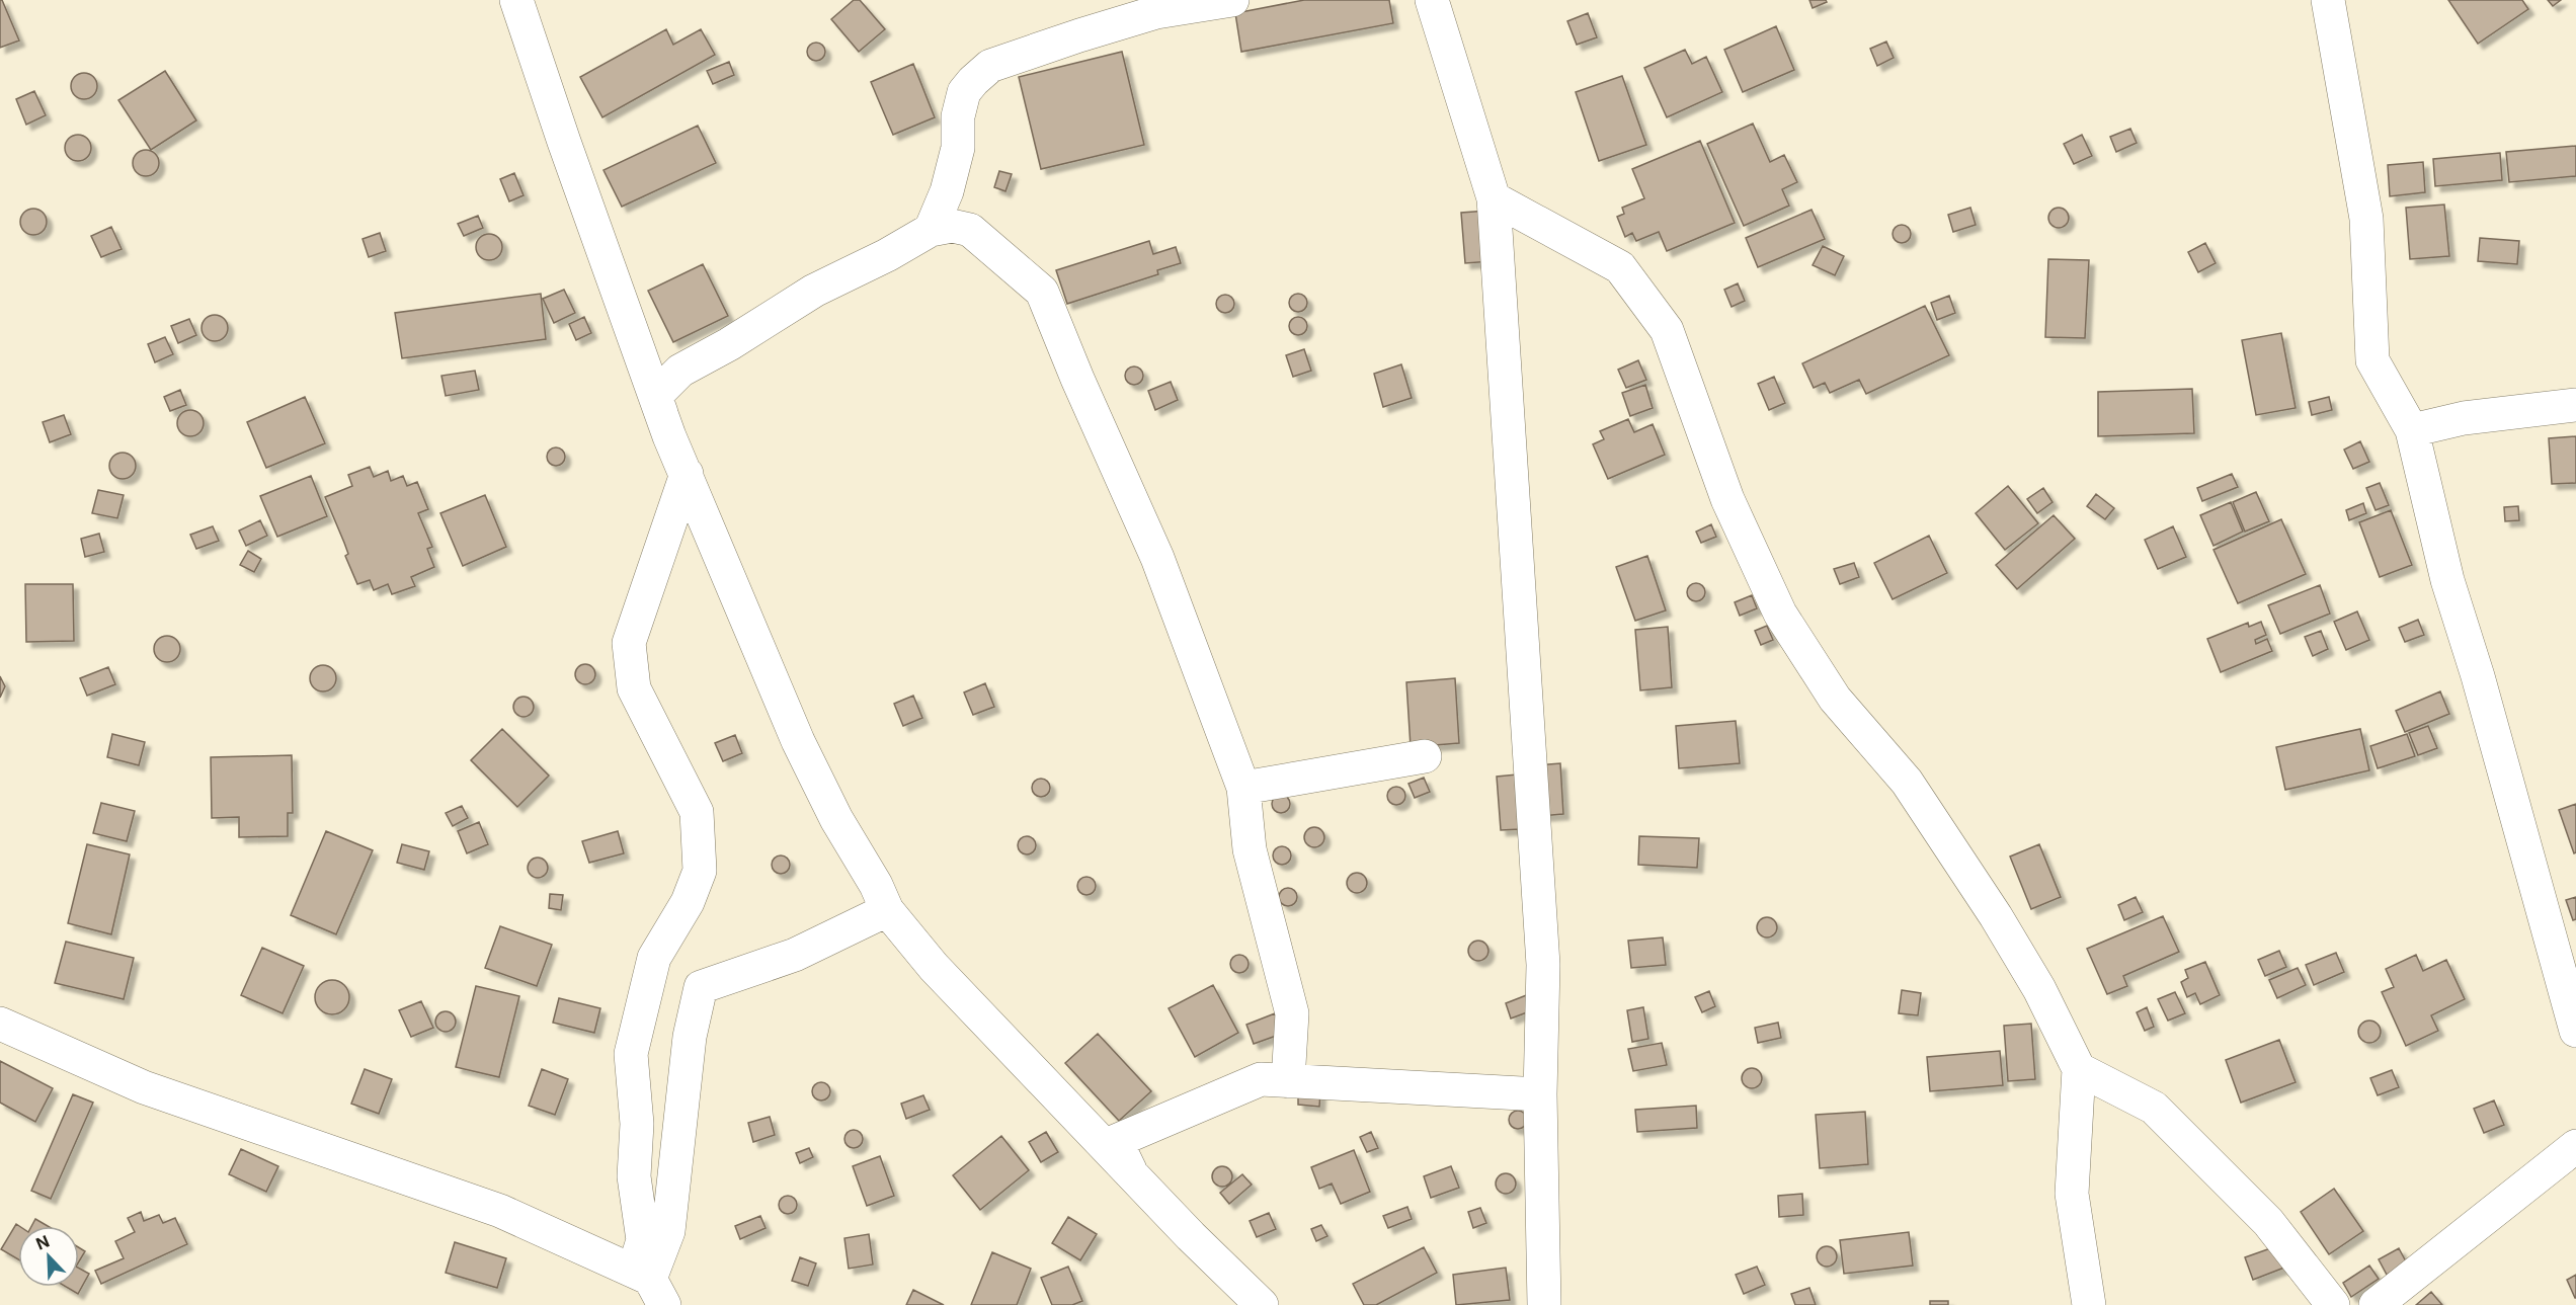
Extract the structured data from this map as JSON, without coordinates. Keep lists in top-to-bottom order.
{
  "north": "top left"
}
